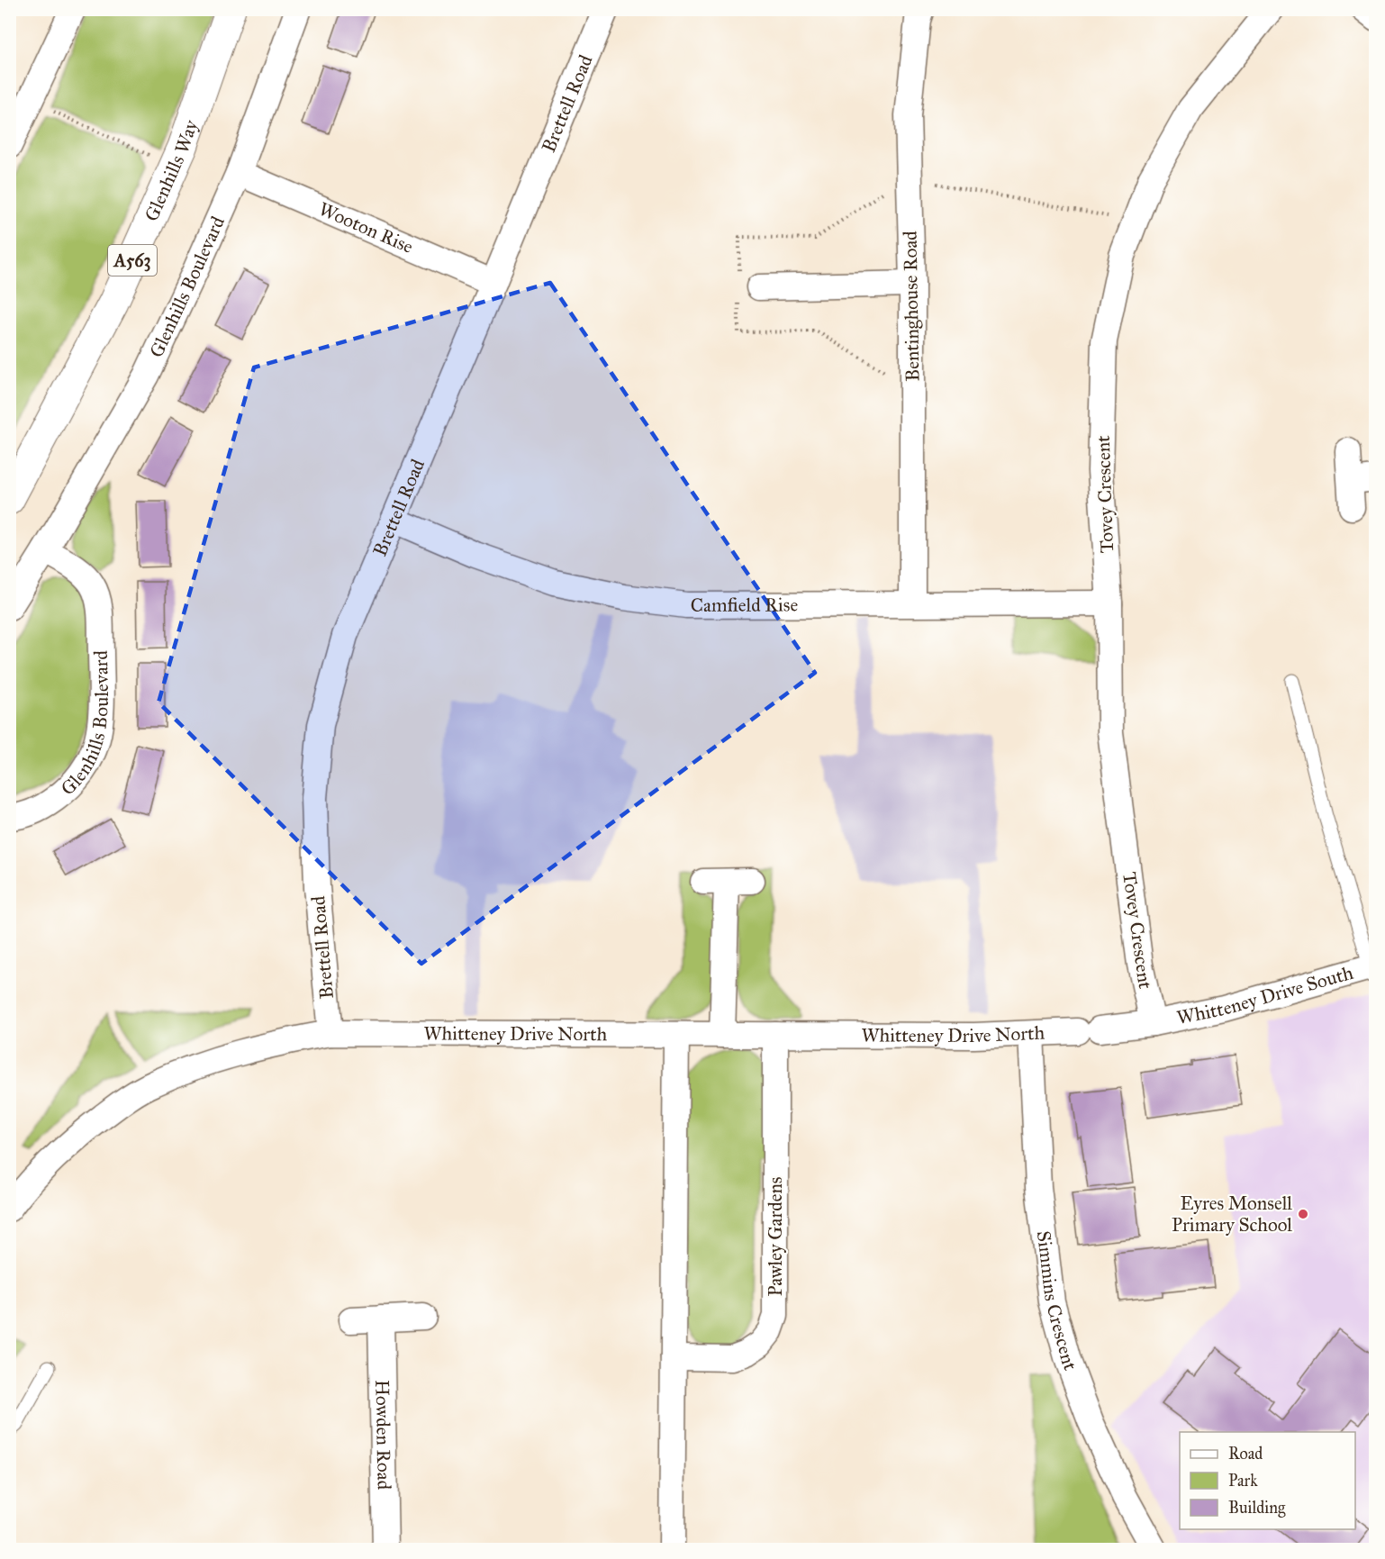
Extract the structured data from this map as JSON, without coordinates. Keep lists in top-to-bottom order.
{
  "streets": {
    "highway": ["Glenhills Way", "A563"],
    "street": [
      "Brettell Road",
      "Wooton Rise",
      "Glenhills Boulevard",
      "Bentinghouse Road",
      "Tovey Crescent",
      "Camfield Rise",
      "Whitteney Drive South",
      "Whitteney Drive North",
      "Pawley Gardens",
      "Simmins Crescent",
      "Howden Road"
    ]
  },
  "crossings": [
    ["Brettell Road", "Wooton Rise"],
    ["Brettell Road", "Camfield Rise"],
    ["Brettell Road", "Whitteney Drive North"],
    ["Wooton Rise", "Glenhills Boulevard"],
    ["Bentinghouse Road", "Camfield Rise"],
    ["Tovey Crescent", "Camfield Rise"],
    ["Tovey Crescent", "Whitteney Drive South"],
    ["Whitteney Drive South", "Whitteney Drive North"],
    ["Whitteney Drive North", "Pawley Gardens"],
    ["Whitteney Drive North", "Simmins Crescent"]
  ],
  "places": ["Eyres Monsell Primary School"],
  "legend": ["Road", "Park", "Building"]
}
